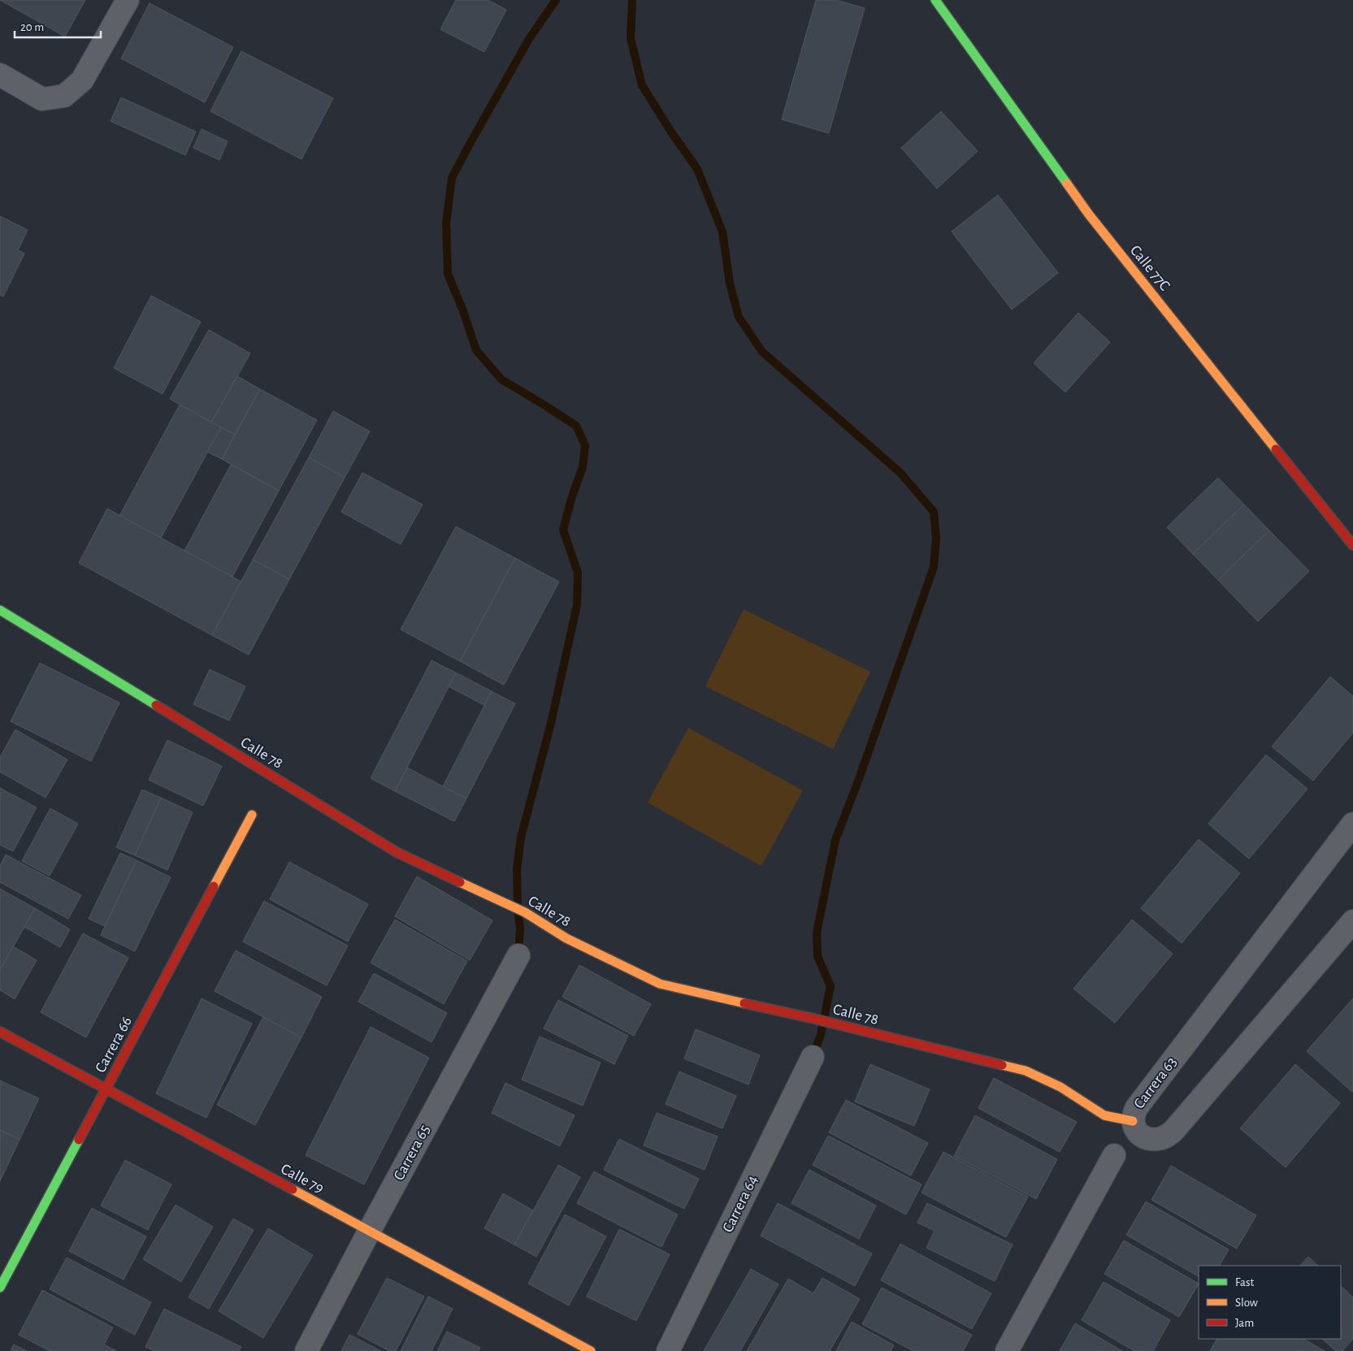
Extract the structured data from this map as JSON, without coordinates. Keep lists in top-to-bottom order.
{
  "streets": {
    "street": [
      "Calle 77C",
      "Calle 78",
      "Carrera 66",
      "Carrera 63",
      "Carrera 65",
      "Calle 79",
      "Carrera 64"
    ]
  },
  "crossings": [
    ["Calle 78", "Carrera 63"],
    ["Carrera 66", "Calle 79"],
    ["Carrera 65", "Calle 79"]
  ],
  "legend": ["Fast", "Slow", "Jam"],
  "scale_bar": "20 m"
}
